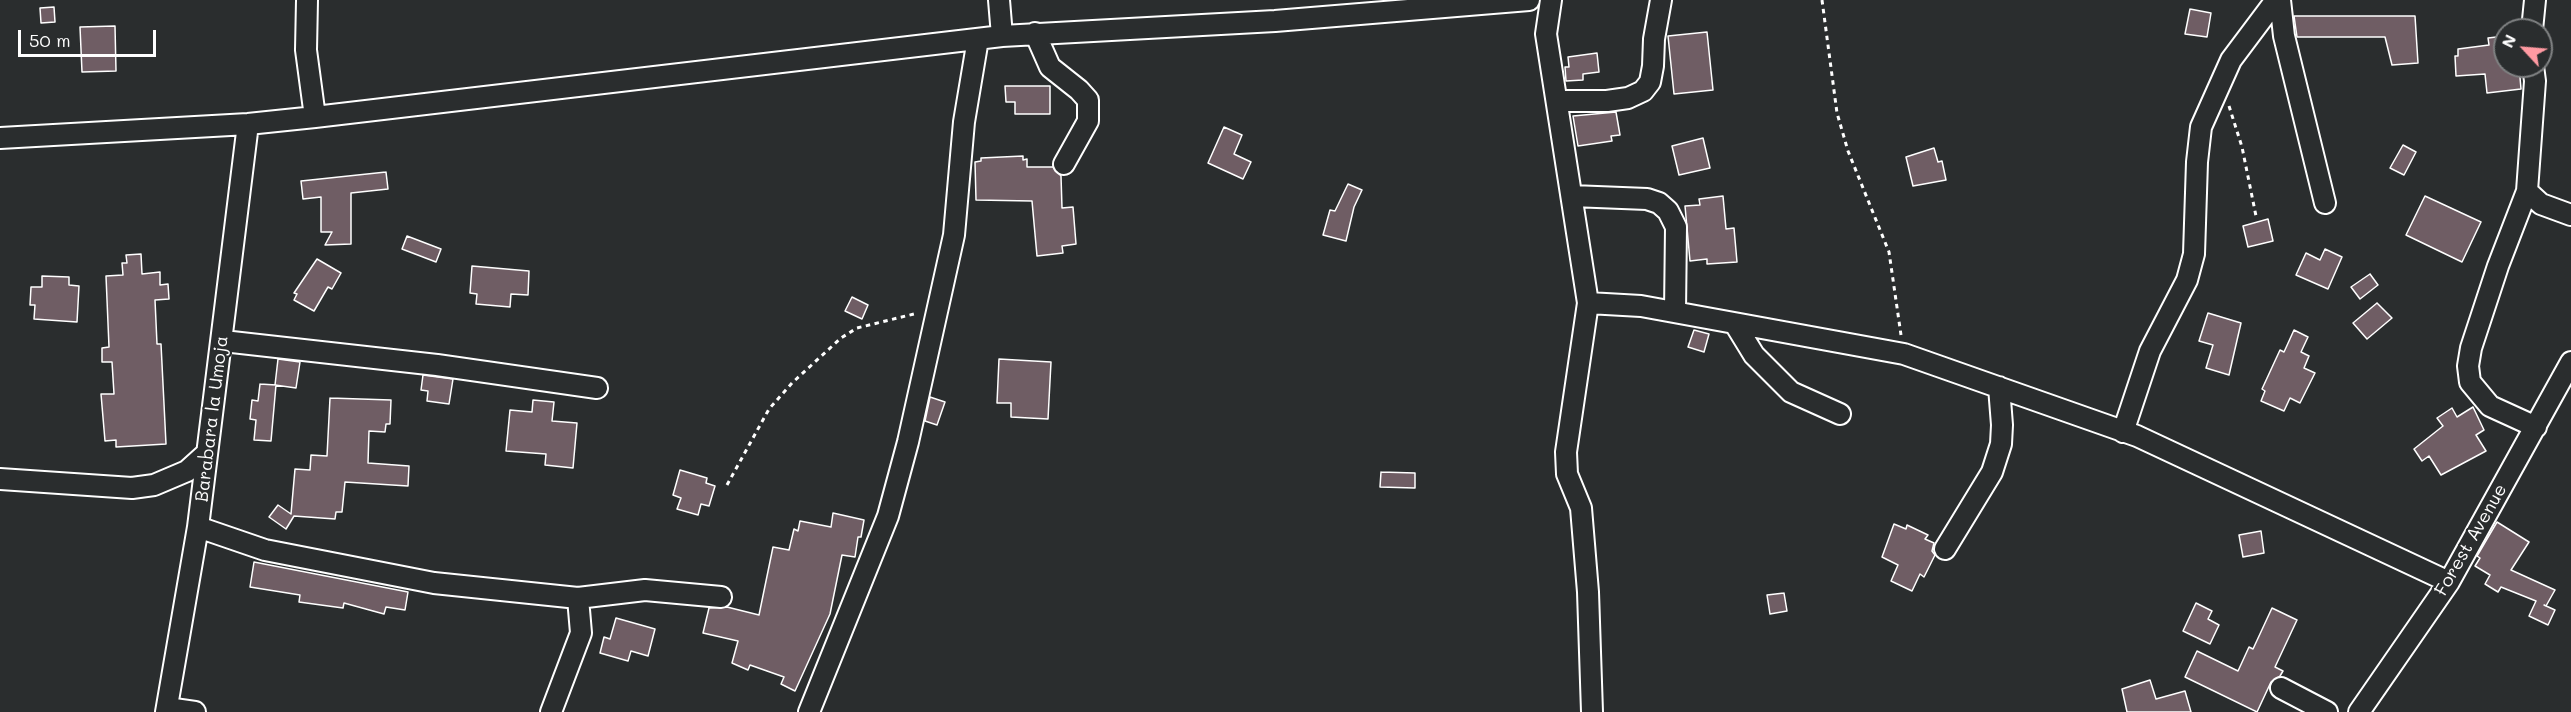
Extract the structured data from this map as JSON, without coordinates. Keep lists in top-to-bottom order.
{
  "streets": {
    "street": ["Barabara la Umoja", "Forest Avenue"]
  },
  "scale_bar": "50 m",
  "north": "top left"
}
